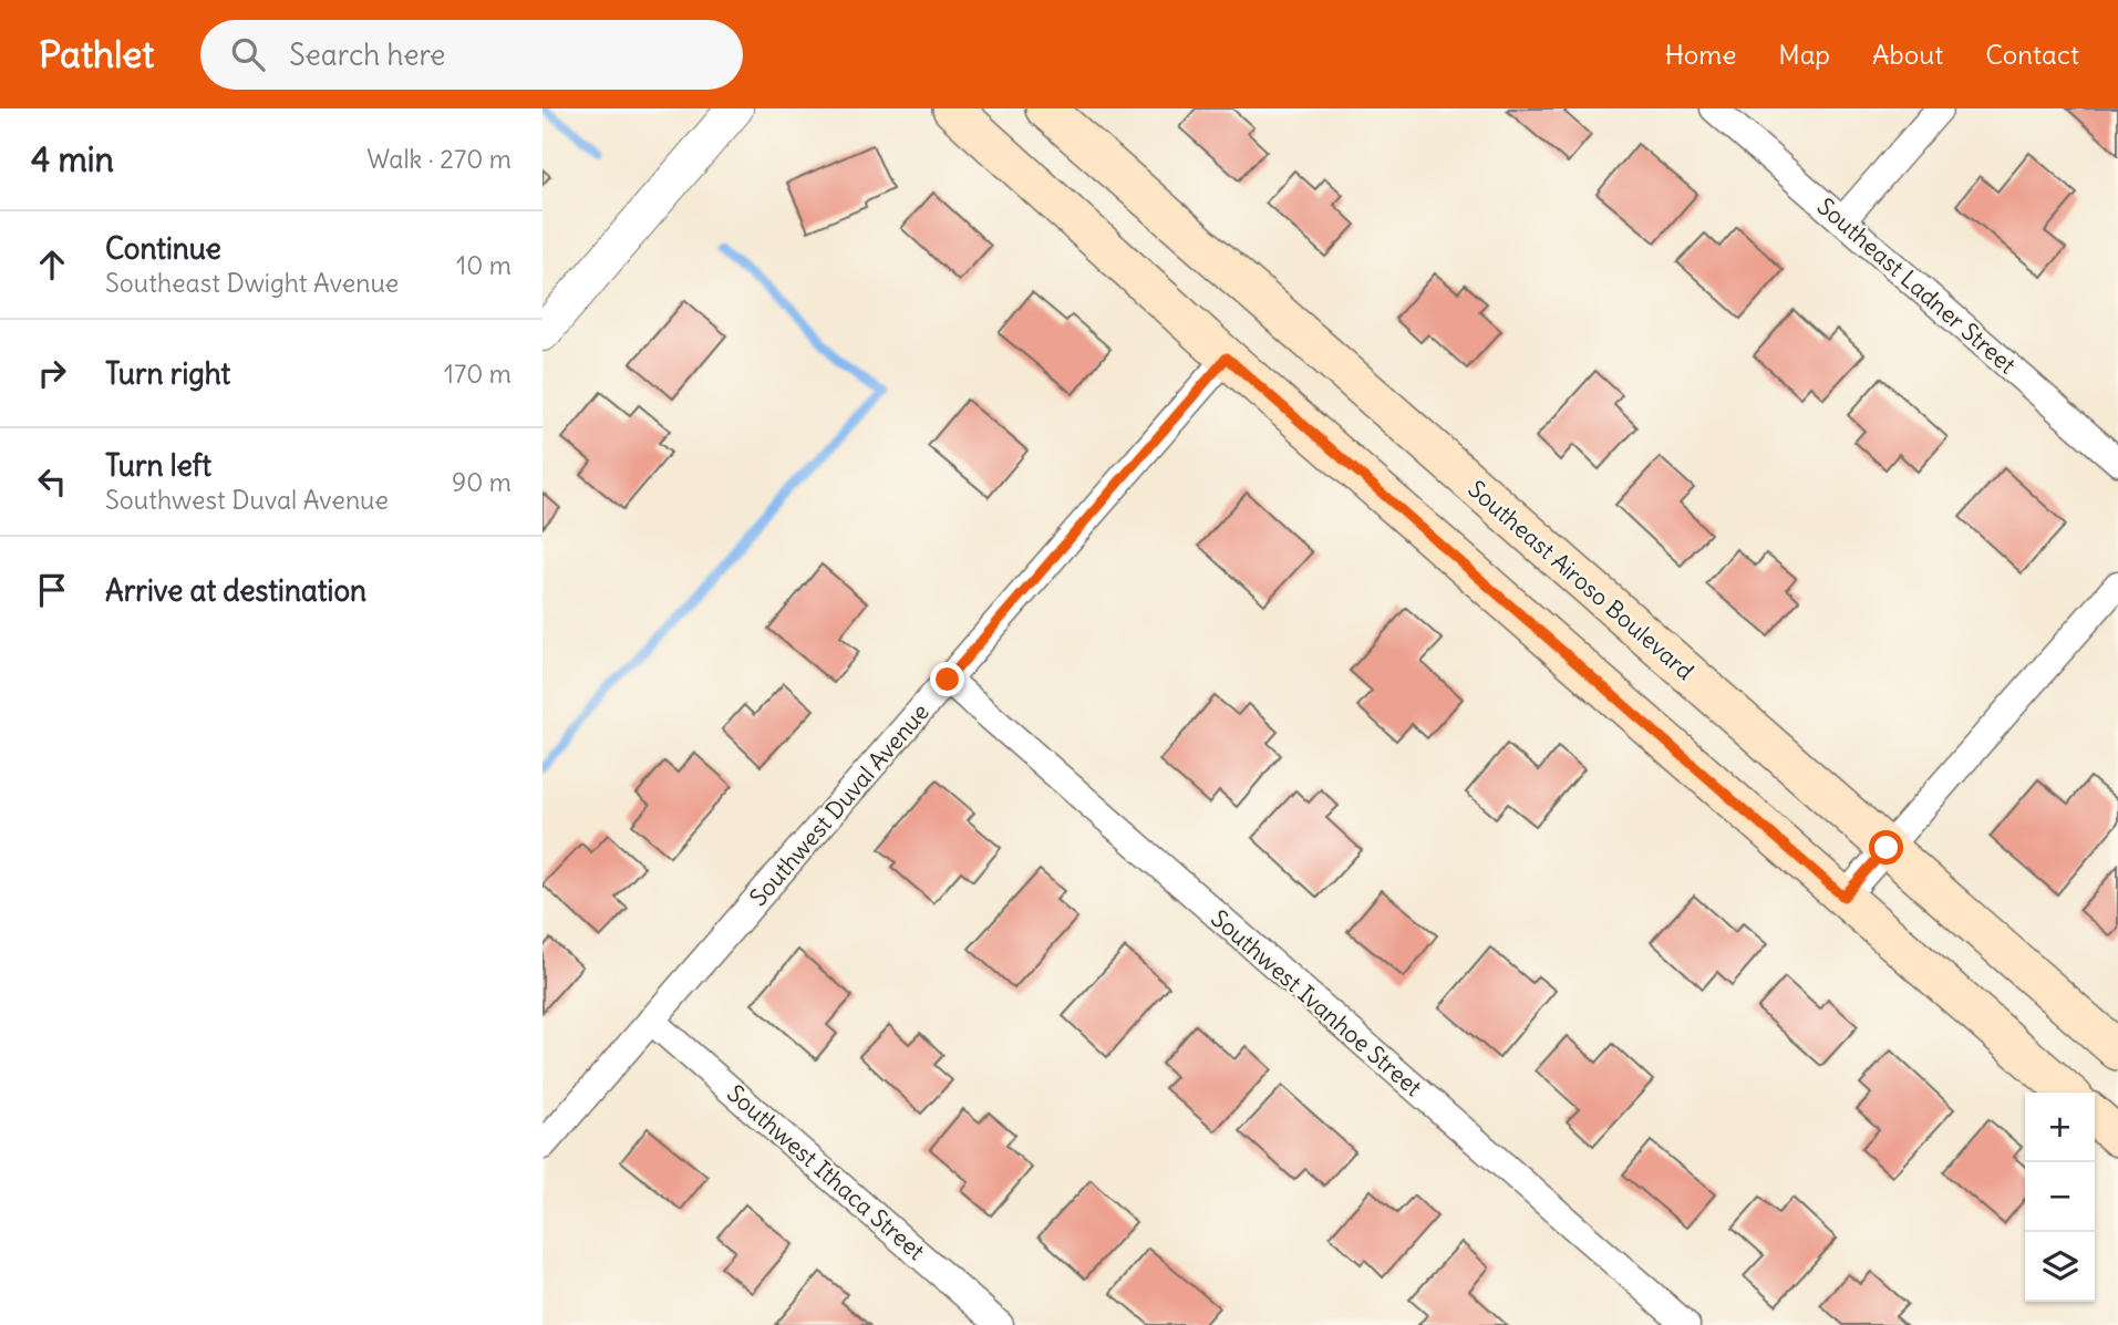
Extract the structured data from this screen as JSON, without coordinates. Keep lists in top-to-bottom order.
{
  "streets": {
    "main road": ["Southeast Airoso Boulevard"],
    "street": [
      "Southeast Ladner Street",
      "Southwest Duval Avenue",
      "Southwest Ivanhoe Street",
      "Southwest Ithaca Street"
    ]
  },
  "crossings": [
    ["Southwest Duval Avenue", "Southwest Ivanhoe Street"],
    ["Southwest Duval Avenue", "Southwest Ithaca Street"]
  ],
  "page": {
    "header": "Pathlet",
    "search": "Search here",
    "nav": [
      "Home",
      "Map",
      "About",
      "Contact"
    ],
    "heading": ["4 min", "Walk · 270 m"],
    "list": [
      ["Continue", "Southeast Dwight Avenue", "10 m"],
      ["Turn right", "170 m"],
      ["Turn left", "Southwest Duval Avenue", "90 m"],
      "Arrive at destination"
    ],
    "map_buttons": ["+", "−"]
  }
}
